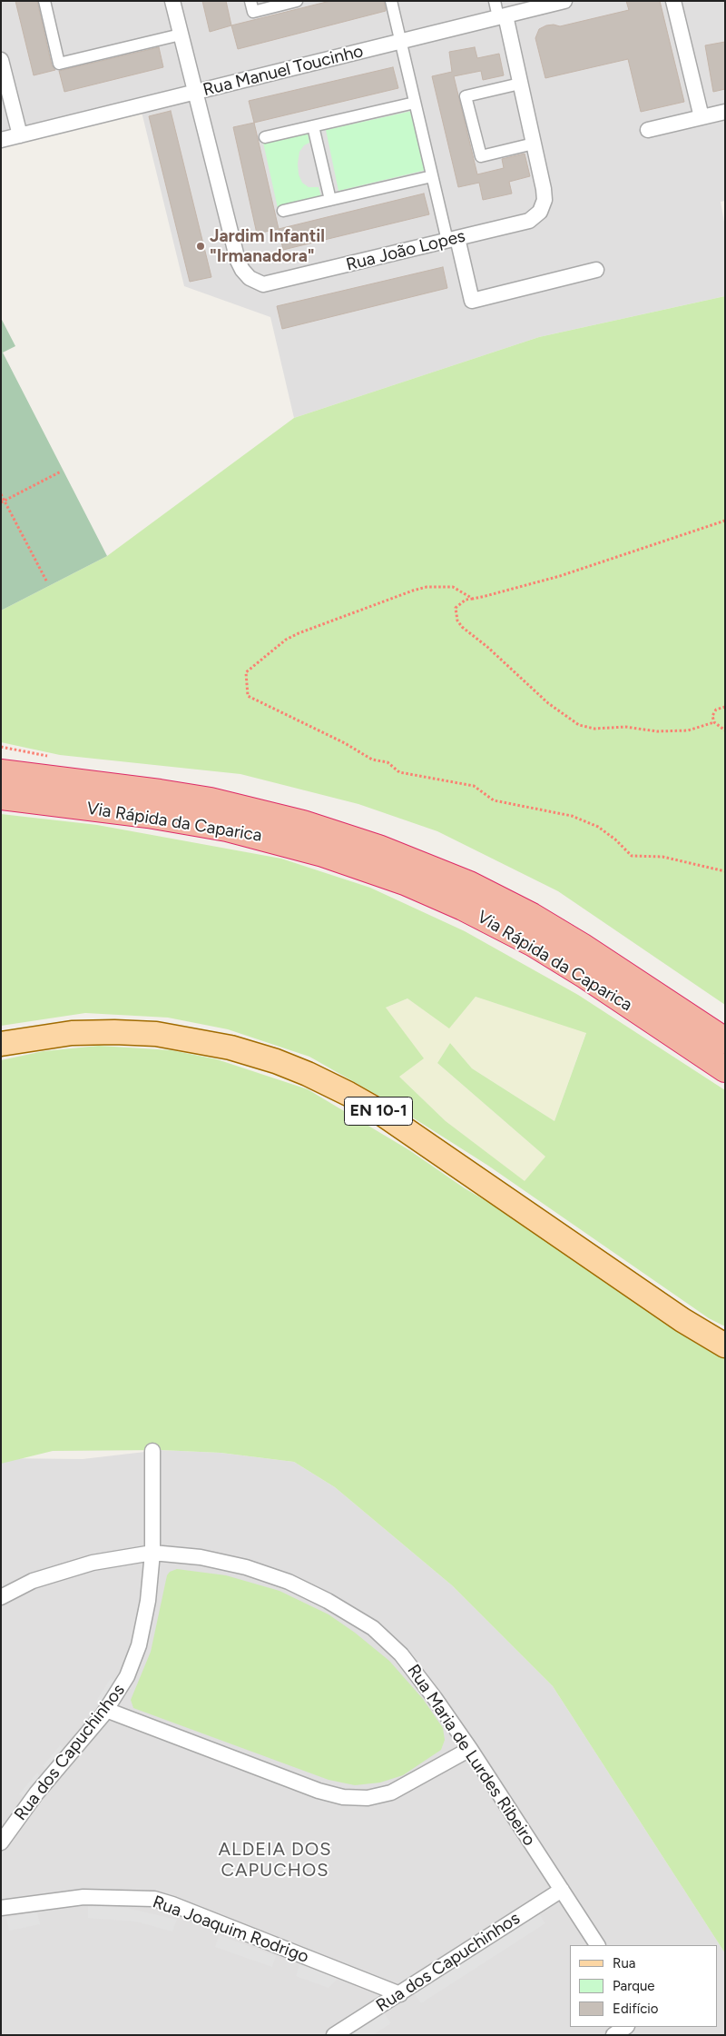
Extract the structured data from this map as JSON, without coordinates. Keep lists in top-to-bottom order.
{
  "streets": {
    "highway": ["Via Rápida da Caparica"],
    "main road": ["EN 10-1"],
    "street": [
      "Rua Manuel Toucinho",
      "Rua João Lopes",
      "Rua dos Capuchinhos",
      "Rua Maria de Lurdes Ribeiro",
      "Rua Joaquim Rodrigo"
    ]
  },
  "crossings": [
    ["Rua Manuel Toucinho", "Rua João Lopes"],
    ["Rua dos Capuchinhos", "Rua Maria de Lurdes Ribeiro"],
    ["Rua dos Capuchinhos", "Rua Joaquim Rodrigo"]
  ],
  "districts": ["ALDEIA DOS CAPUCHOS"],
  "places": ["Jardim Infantil \"Irmanadora\""],
  "legend": ["Rua", "Parque", "Edifício"]
}
